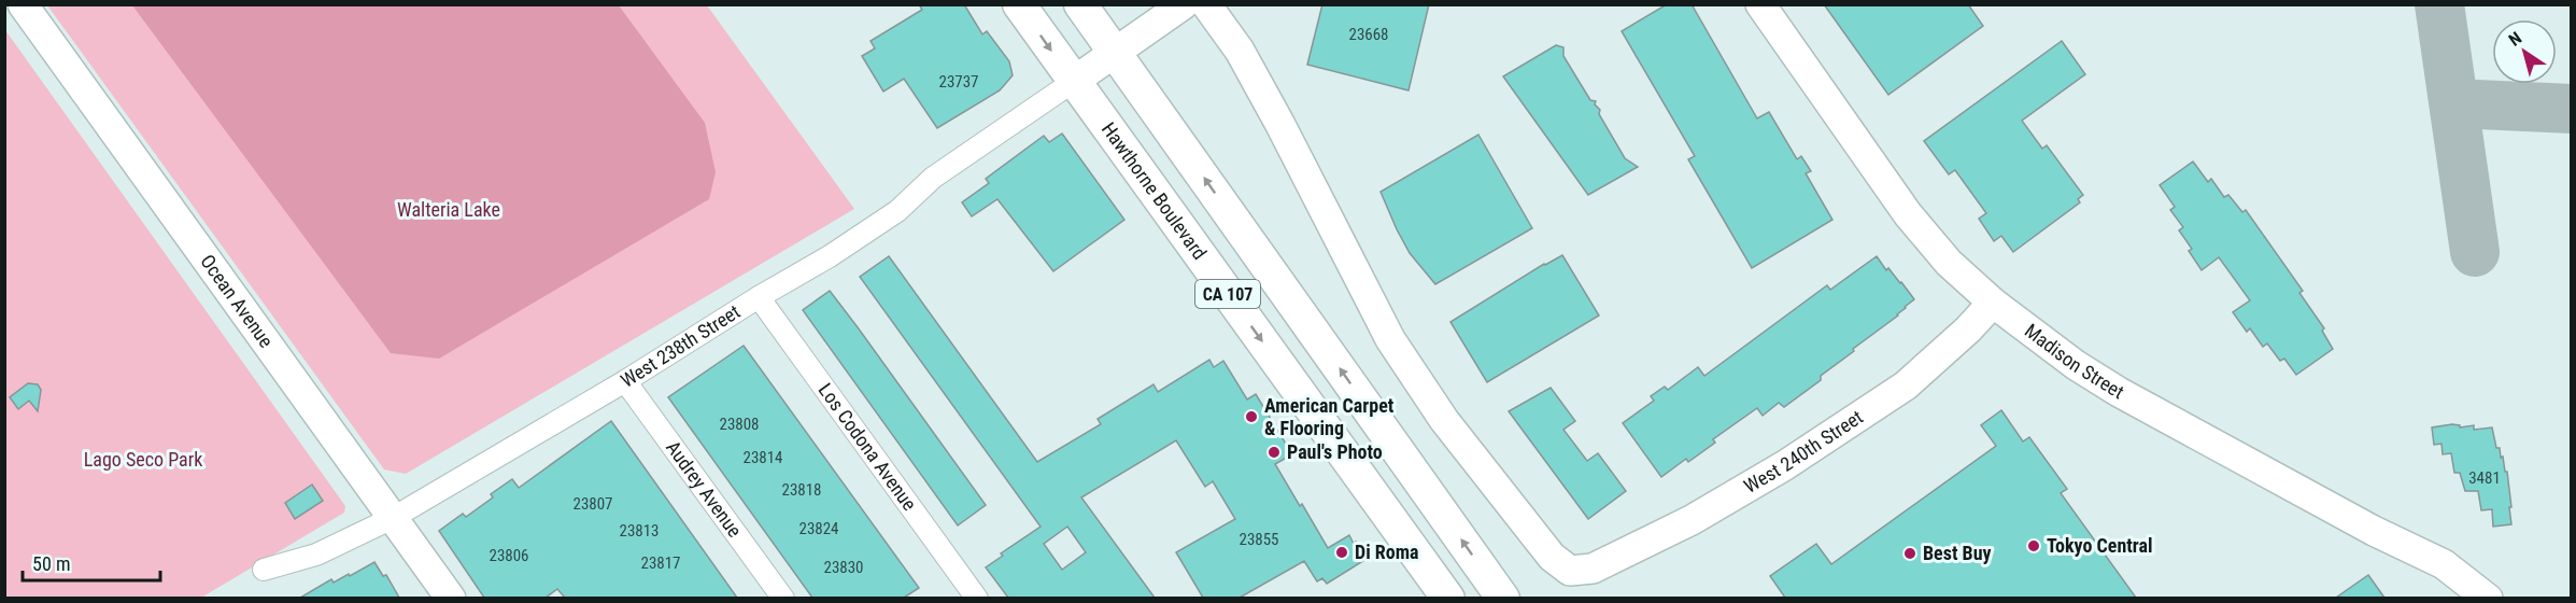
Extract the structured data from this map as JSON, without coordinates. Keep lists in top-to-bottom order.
{
  "streets": {
    "main road": ["Hawthorne Boulevard", "CA 107"],
    "street": [
      "Ocean Avenue",
      "West 238th Street",
      "Madison Street",
      "Los Codona Avenue",
      "West 240th Street",
      "Audrey Avenue"
    ]
  },
  "crossings": [
    ["Hawthorne Boulevard", "West 238th Street"],
    ["Ocean Avenue", "West 238th Street"],
    ["West 238th Street", "Los Codona Avenue"],
    ["West 238th Street", "Audrey Avenue"],
    ["Madison Street", "West 240th Street"]
  ],
  "parks": ["Walteria Lake", "Lago Seco Park"],
  "places": [
    "American Carpet & Flooring",
    "Paul's Photo",
    "Tokyo Central",
    "Di Roma",
    "Best Buy"
  ],
  "house_numbers": [
    "23668",
    "23737",
    "23808",
    "23814",
    "3481",
    "23818",
    "23807",
    "23824",
    "23813",
    "23855",
    "23806",
    "23817",
    "23830"
  ],
  "scale_bar": "50 m",
  "north": "top left"
}
